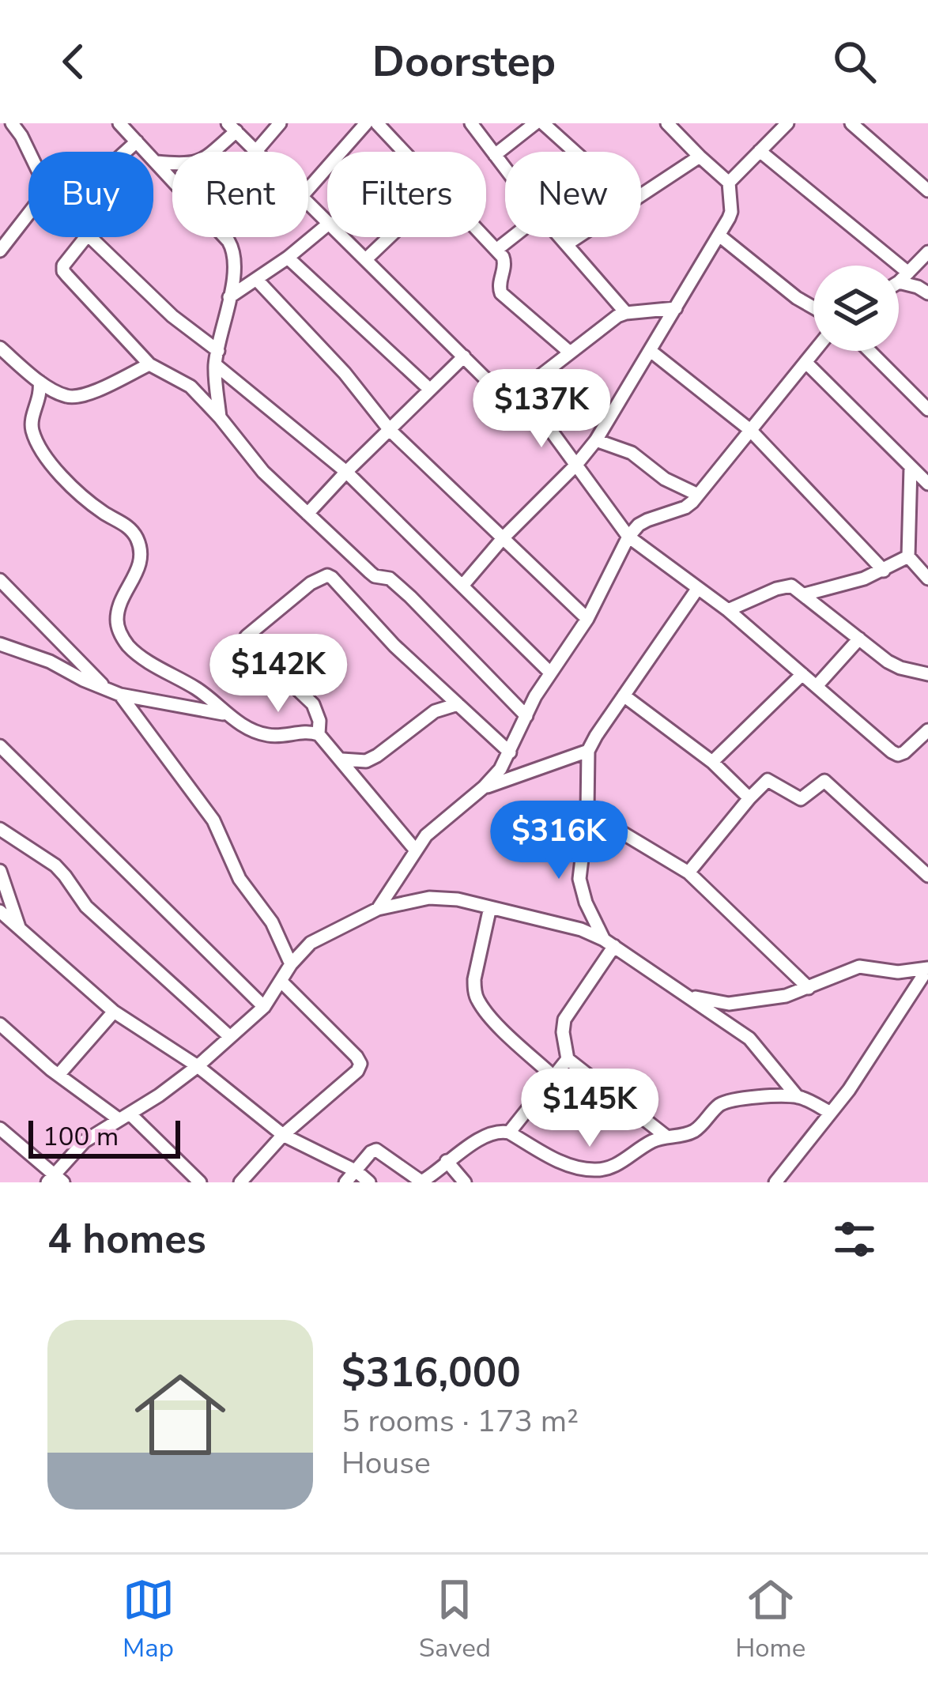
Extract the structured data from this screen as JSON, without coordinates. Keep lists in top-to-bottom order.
{
  "scale_bar": "100 m",
  "page": {
    "header": "Doorstep",
    "chip": [
      "Buy",
      "Rent",
      "Filters",
      "New"
    ],
    "price": [
      "$137K",
      "$142K",
      "$316K",
      "$145K"
    ],
    "scale": "100 m",
    "heading": "4 homes",
    "list": [
      {
        "name": "$316,000",
        "note": "5 rooms · 173 m² · House"
      }
    ],
    "tabs": ["Map", "Saved", "Home"]
  }
}
